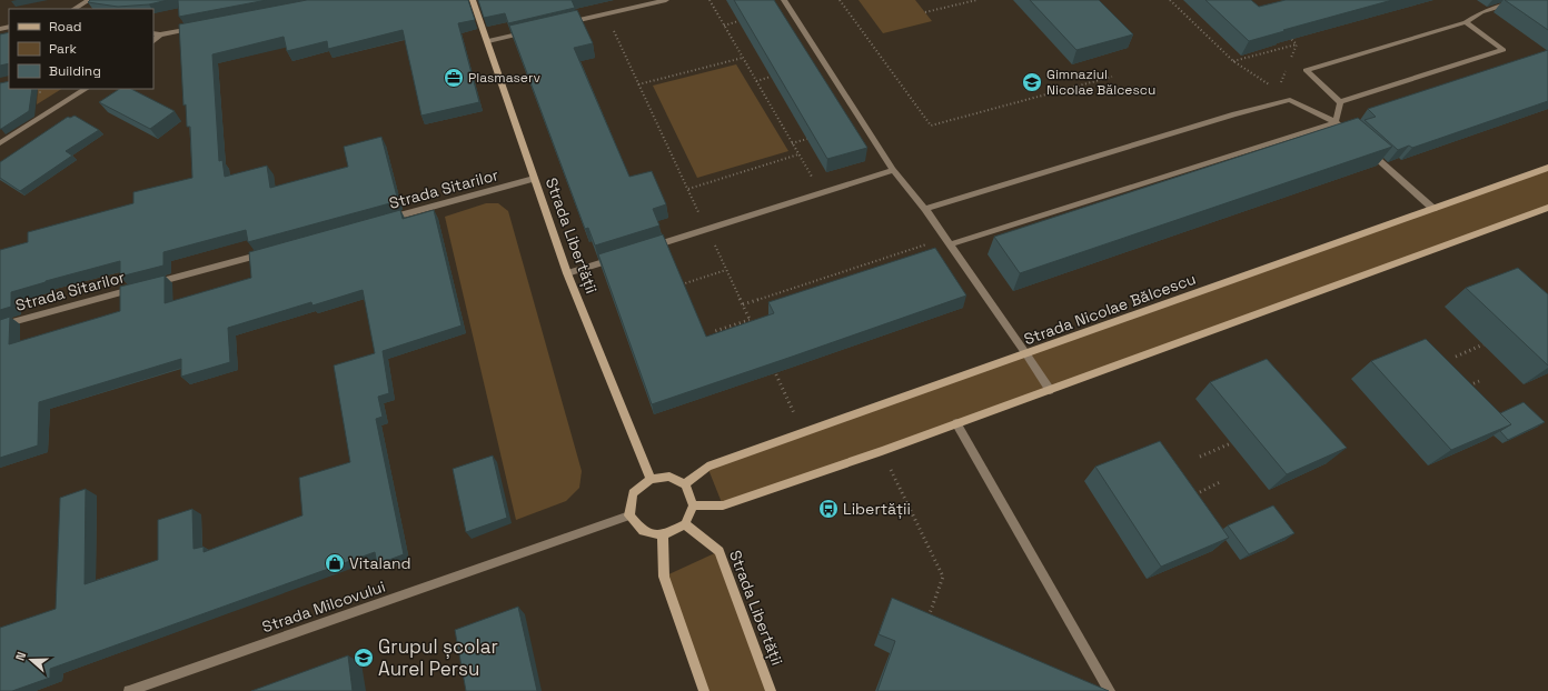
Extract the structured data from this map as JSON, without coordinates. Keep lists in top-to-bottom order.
{
  "streets": {
    "street": [
      "Strada Sitarilor",
      "Strada Libertății",
      "Strada Nicolae Bălcescu",
      "Strada Milcovului"
    ]
  },
  "crossings": [
    ["Strada Sitarilor", "Strada Libertății"],
    ["Strada Libertății", "Strada Nicolae Bălcescu"],
    ["Strada Libertății", "Strada Milcovului"],
    ["Strada Nicolae Bălcescu", "Strada Milcovului"]
  ],
  "places": {
    "office": ["Plasmaserv"],
    "school or university": ["Gimnaziul Nicolae Bălcescu", "Grupul școlar Aurel Persu"],
    "bus stop": ["Libertății"],
    "shop": ["Vitaland"]
  },
  "legend": ["Road", "Park", "Building"],
  "north": "left"
}
